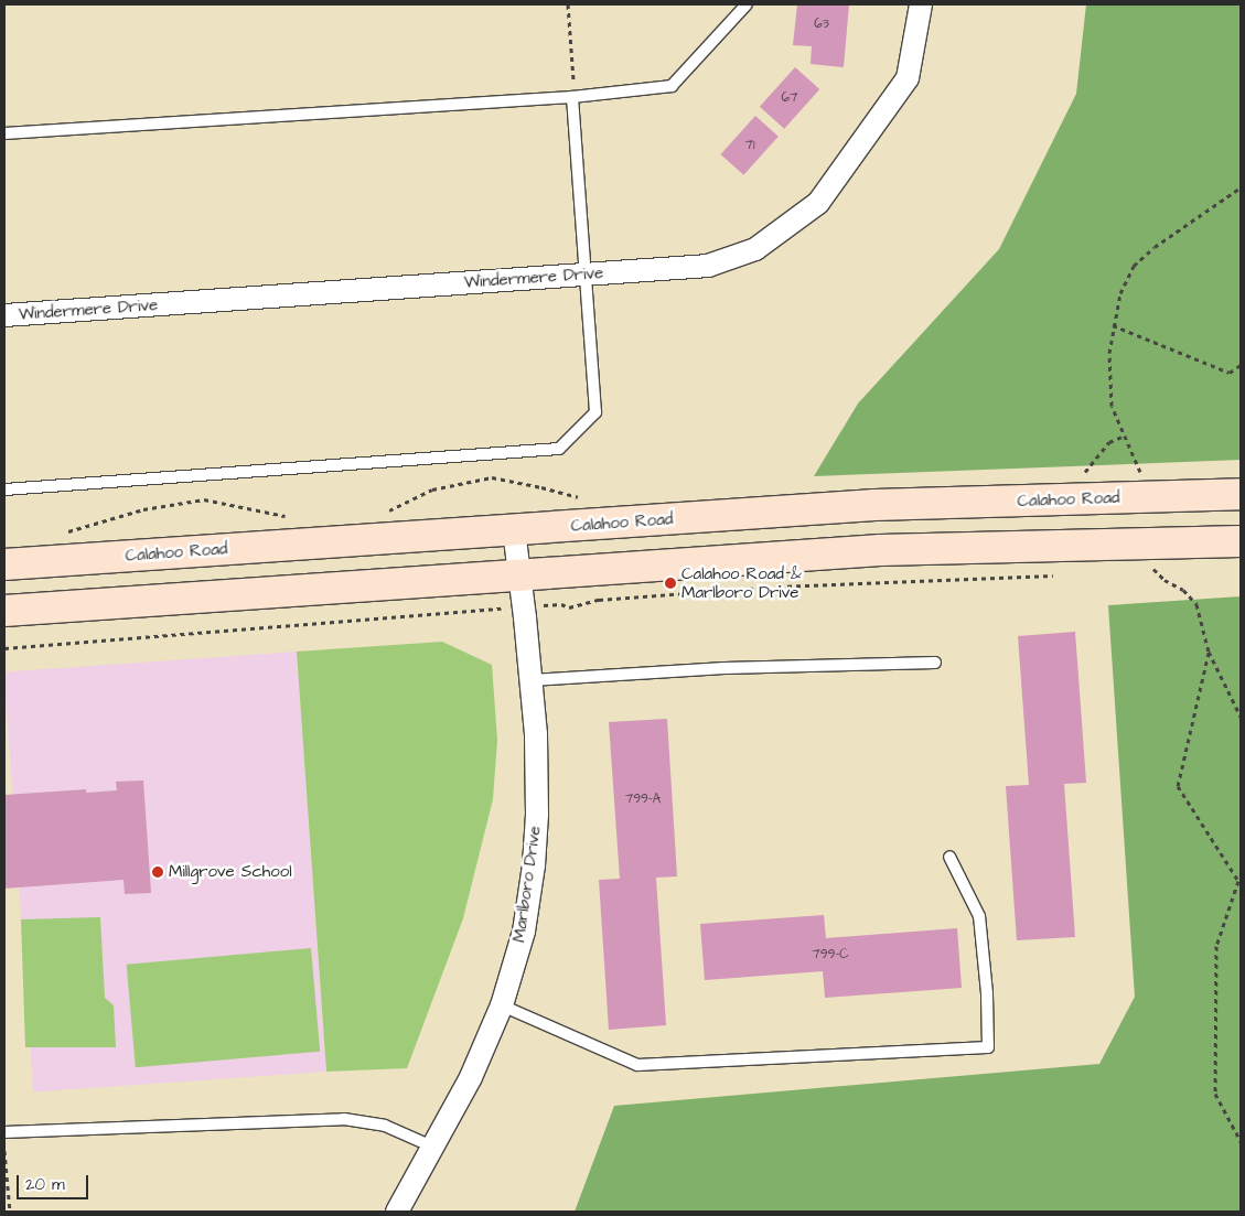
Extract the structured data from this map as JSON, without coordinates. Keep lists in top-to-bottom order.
{
  "streets": {
    "main road": ["Calahoo Road"],
    "street": ["Windermere Drive", "Marlboro Drive"]
  },
  "crossings": [
    ["Calahoo Road", "Marlboro Drive"]
  ],
  "places": ["Calahoo Road & Marlboro Drive", "Millgrove School"],
  "house_numbers": [
    "63",
    "67",
    "71",
    "799-A",
    "799-C"
  ],
  "scale_bar": "20 m"
}
